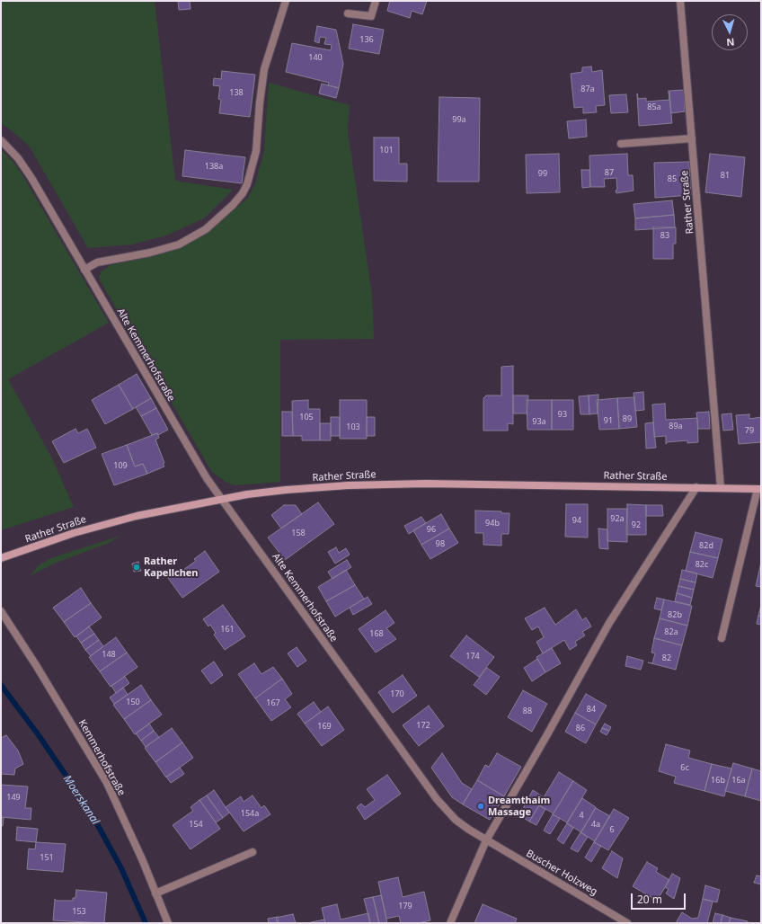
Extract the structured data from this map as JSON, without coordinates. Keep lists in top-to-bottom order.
{
  "streets": {
    "street": [
      "Rather Straße",
      "Alte Kemmerhofstraße",
      "Kemmerhofstraße",
      "Buscher Holzweg"
    ]
  },
  "crossings": [
    ["Rather Straße", "Alte Kemmerhofstraße"],
    ["Alte Kemmerhofstraße", "Buscher Holzweg"]
  ],
  "water": ["Moerskanal"],
  "places": ["Rather Kapellchen", "Dreamthaim Massage"],
  "house_numbers": [
    "136",
    "140",
    "87a",
    "138",
    "85a",
    "99a",
    "101",
    "138a",
    "87",
    "99",
    "81",
    "85",
    "83",
    "93",
    "105",
    "89",
    "91",
    "93a",
    "89a",
    "103",
    "79",
    "109",
    "92a",
    "94",
    "94b",
    "92",
    "96",
    "158",
    "98",
    "82d",
    "82c",
    "82b",
    "161",
    "82a",
    "168",
    "148",
    "174",
    "82",
    "170",
    "150",
    "167",
    "84",
    "88",
    "172",
    "169",
    "86",
    "6c",
    "16b",
    "16a",
    "149",
    "154a",
    "4",
    "154",
    "4a",
    "6",
    "151",
    "179",
    "153"
  ],
  "scale_bar": "20 m",
  "north": "bottom"
}
